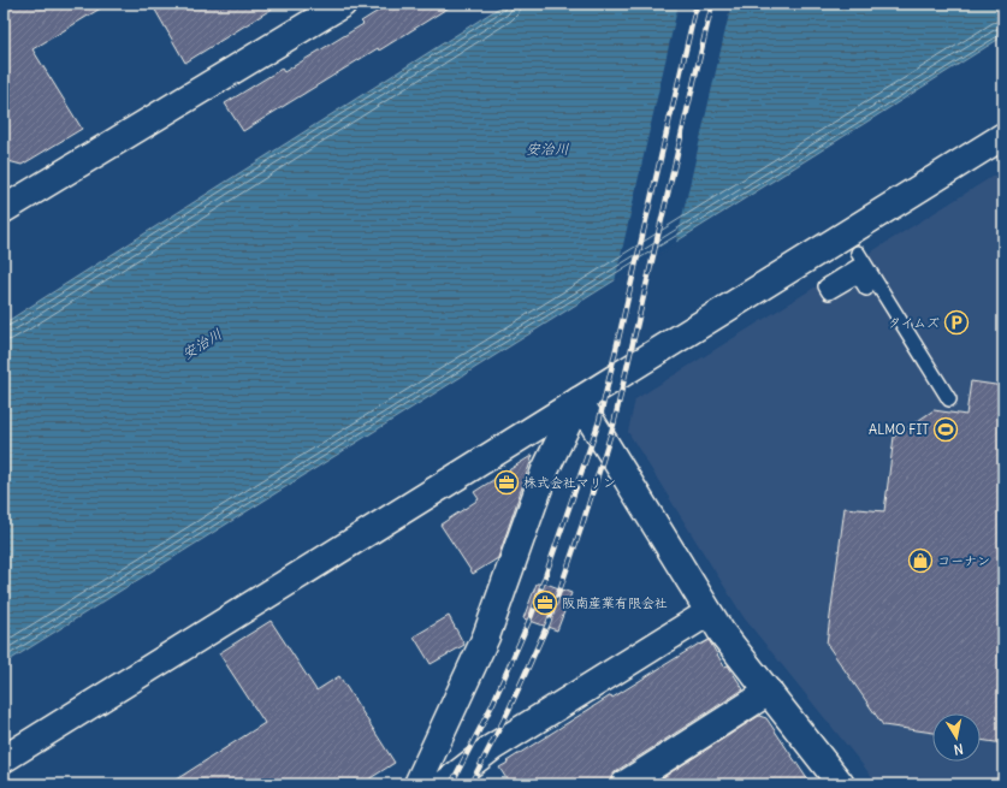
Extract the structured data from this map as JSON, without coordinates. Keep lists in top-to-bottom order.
{
  "water": ["安治川"],
  "places": {
    "parking": ["タイムズ"],
    "sports": ["ALMO FIT"],
    "office": ["株式会社マリン", "阪南産業有限会社"],
    "shop": ["コーナン"]
  },
  "north": "bottom"
}
